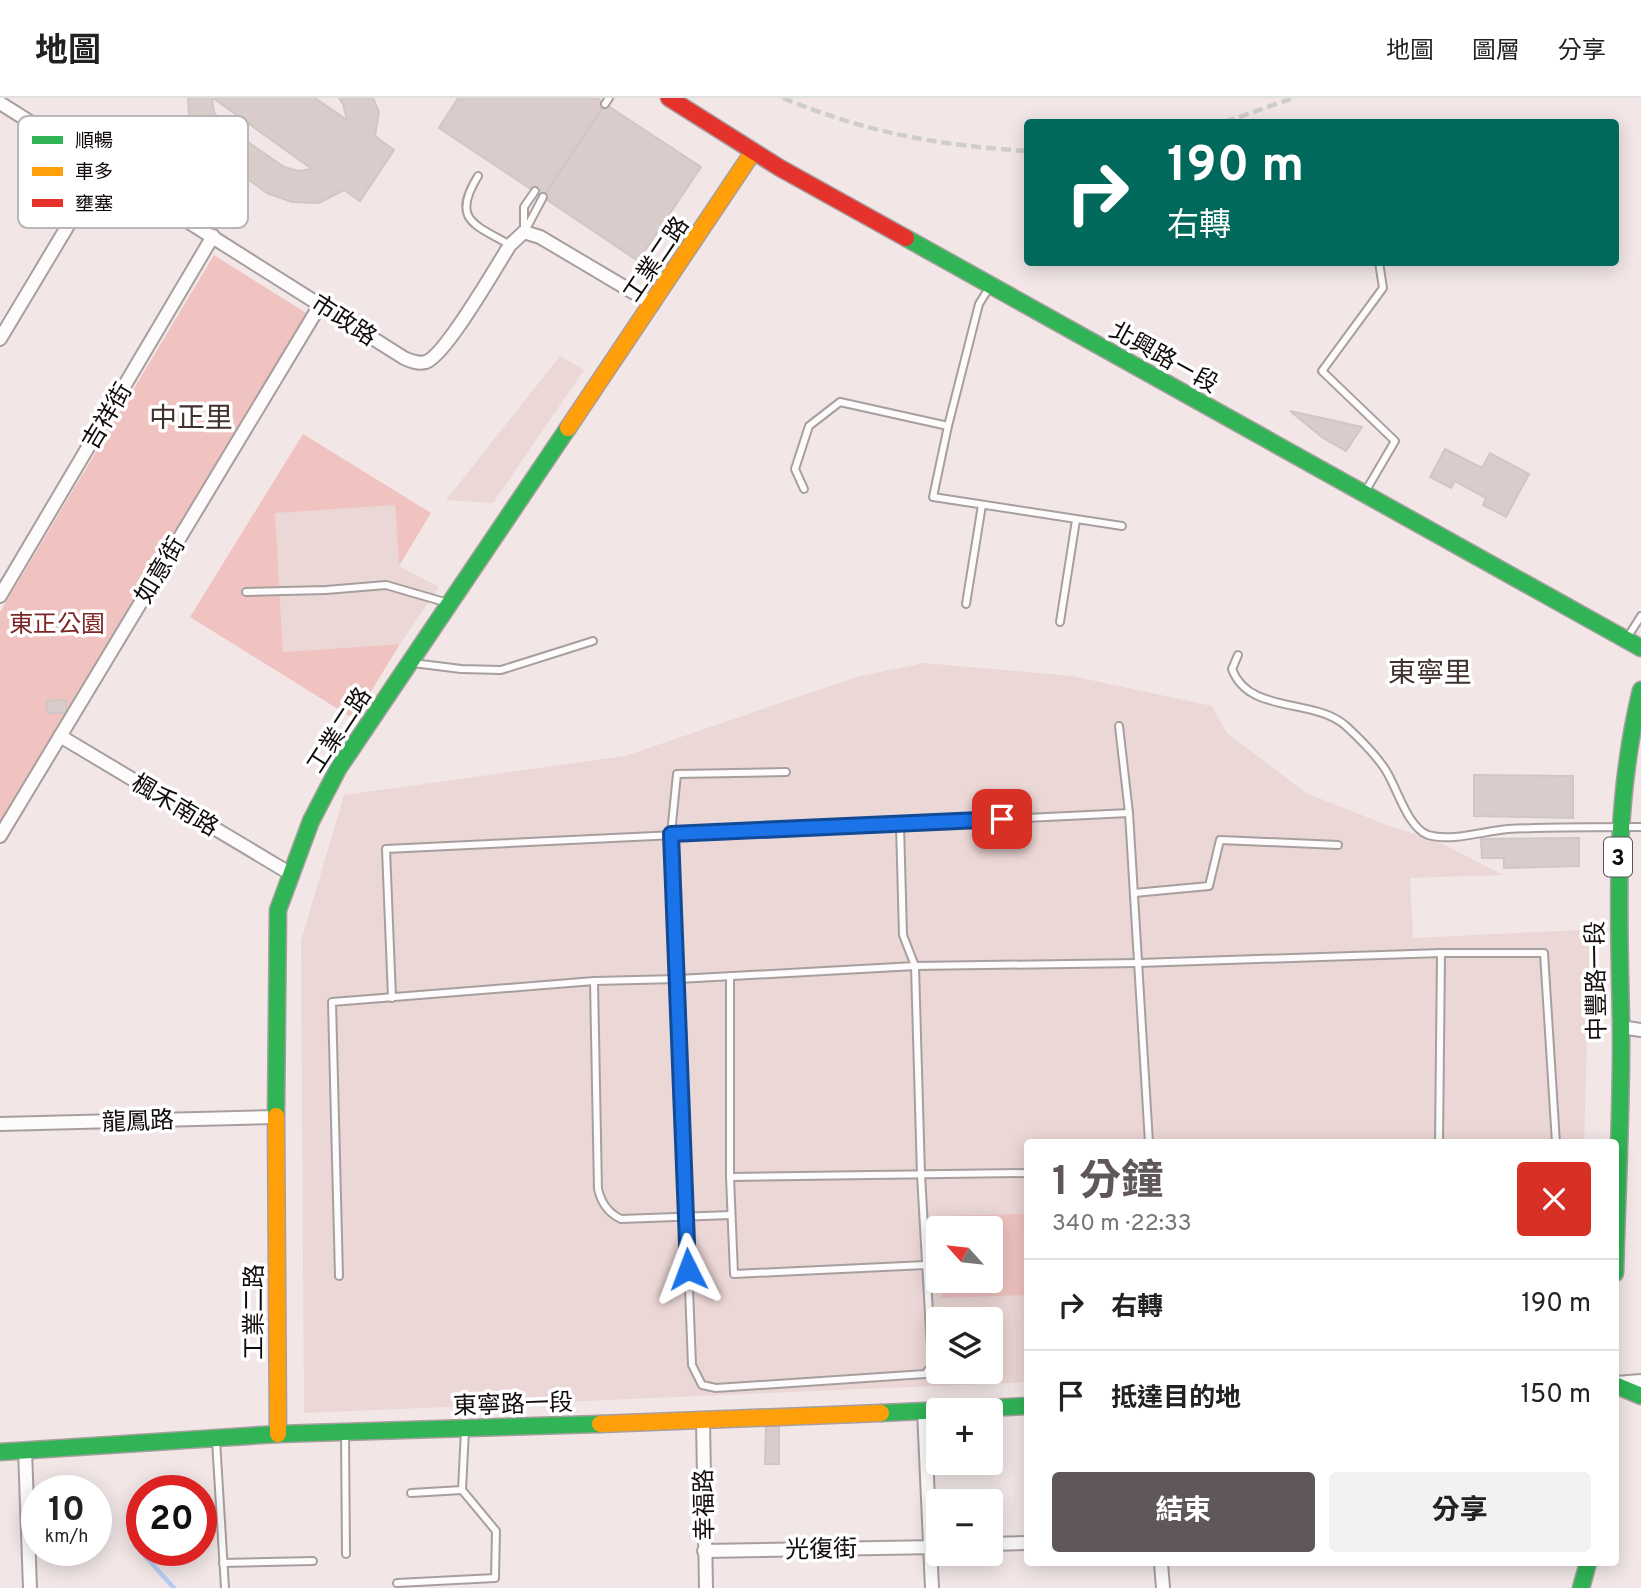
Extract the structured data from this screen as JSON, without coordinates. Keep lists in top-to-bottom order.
{
  "streets": {
    "street": [
      "工業二路",
      "市政路",
      "北興路ㄧ段",
      "吉祥街",
      "如意街",
      "楓禾南路",
      "3",
      "中豐路一段",
      "龍鳳路",
      "東寧路一段",
      "幸福路",
      "光復街"
    ]
  },
  "crossings": [
    ["工業二路", "北興路ㄧ段"],
    ["工業二路", "楓禾南路"],
    ["工業二路", "龍鳳路"],
    ["工業二路", "東寧路一段"],
    ["市政路", "吉祥街"],
    ["市政路", "如意街"],
    ["如意街", "楓禾南路"],
    ["東寧路一段", "幸福路"],
    ["幸福路", "光復街"]
  ],
  "districts": ["中正里", "東寧里"],
  "parks": ["東正公園"],
  "legend": ["順暢", "車多", "壅塞"],
  "north": "top left",
  "page": {
    "header": "地圖",
    "nav": ["地圖", "圖層", "分享"],
    "turn": ["190 m", "右轉"],
    "heading": ["1 分鐘", "340 m · 22:33"],
    "map_buttons": ["+", "−"],
    "list": [
      {
        "name": "右轉",
        "value": "190 m"
      },
      {
        "name": "抵達目的地",
        "value": "150 m"
      }
    ],
    "buttons": ["結束", "分享"],
    "speed": "10 km/h",
    "limit": "20"
  }
}
